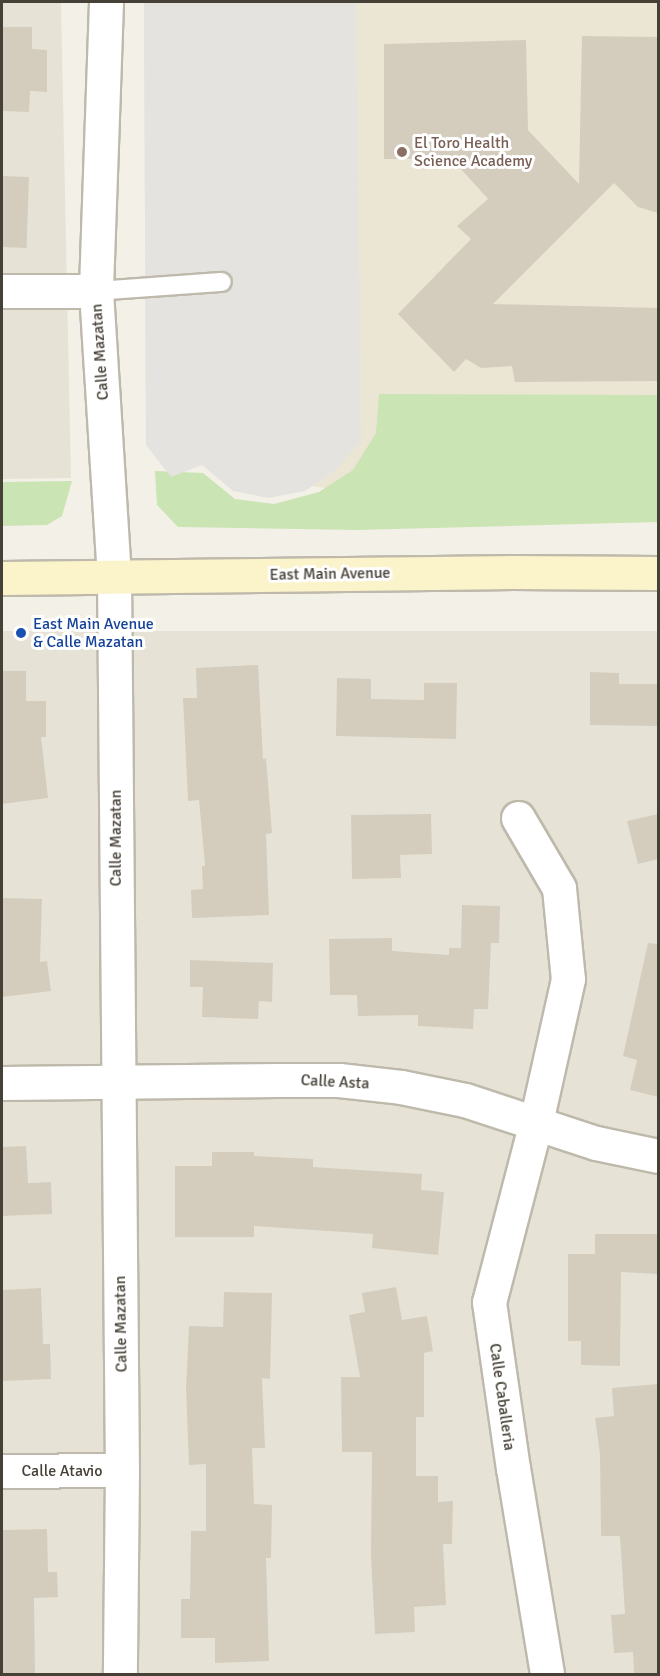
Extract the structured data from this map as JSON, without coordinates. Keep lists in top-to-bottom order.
{
  "streets": {
    "main road": ["East Main Avenue"],
    "street": [
      "Calle Mazatan",
      "Calle Asta",
      "Calle Caballeria",
      "Calle Atavio"
    ]
  },
  "crossings": [
    ["Calle Mazatan", "East Main Avenue"],
    ["Calle Mazatan", "Calle Asta"],
    ["Calle Mazatan", "Calle Atavio"],
    ["Calle Asta", "Calle Caballeria"]
  ],
  "places": ["El Toro Health Science Academy", "East Main Avenue & Calle Mazatan"]
}
